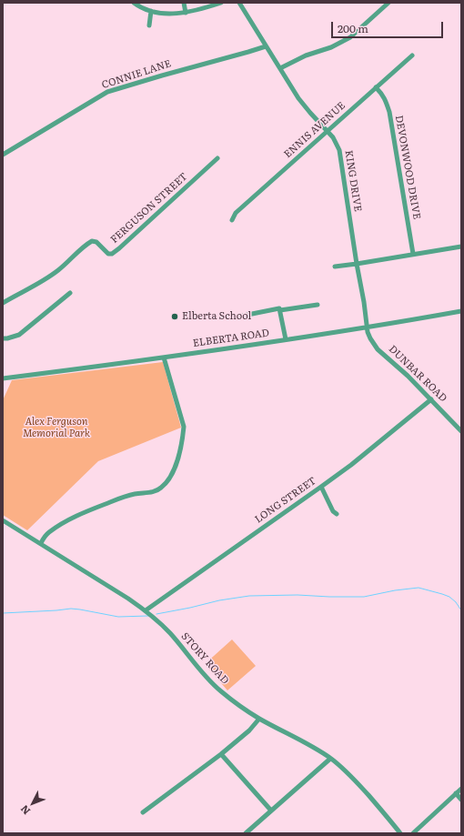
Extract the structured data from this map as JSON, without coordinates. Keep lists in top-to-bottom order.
{
  "streets": {
    "street": [
      "CONNIE LANE",
      "ENNIS AVENUE",
      "DEVONWOOD DRIVE",
      "KING DRIVE",
      "FERGUSON STREET",
      "ELBERTA ROAD",
      "DUNBAR ROAD",
      "LONG STREET",
      "STORY ROAD"
    ]
  },
  "crossings": [
    ["CONNIE LANE", "KING DRIVE"],
    ["ENNIS AVENUE", "DEVONWOOD DRIVE"],
    ["ENNIS AVENUE", "KING DRIVE"],
    ["KING DRIVE", "ELBERTA ROAD"],
    ["KING DRIVE", "DUNBAR ROAD"],
    ["ELBERTA ROAD", "DUNBAR ROAD"],
    ["DUNBAR ROAD", "LONG STREET"],
    ["LONG STREET", "STORY ROAD"]
  ],
  "parks": ["Alex Ferguson Memorial Park"],
  "places": ["Elberta School"],
  "scale_bar": "200 m",
  "north": "bottom left"
}
